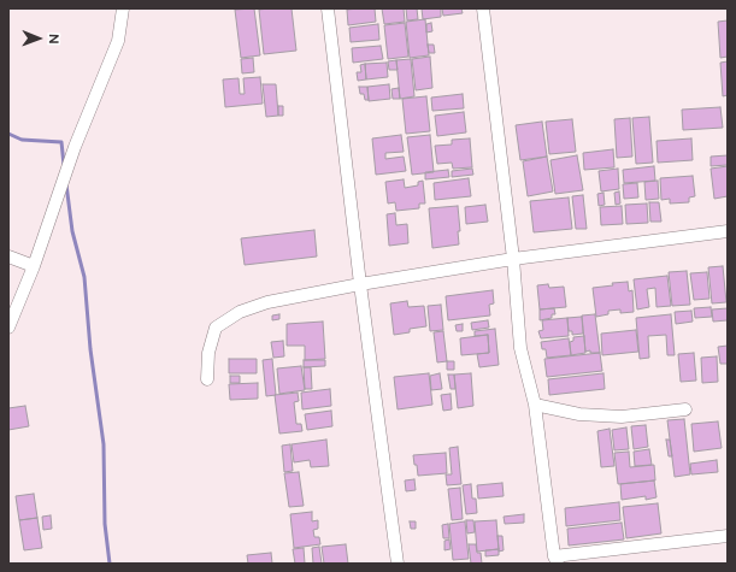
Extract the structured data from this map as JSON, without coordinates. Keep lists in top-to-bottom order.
{
  "north": "right"
}
